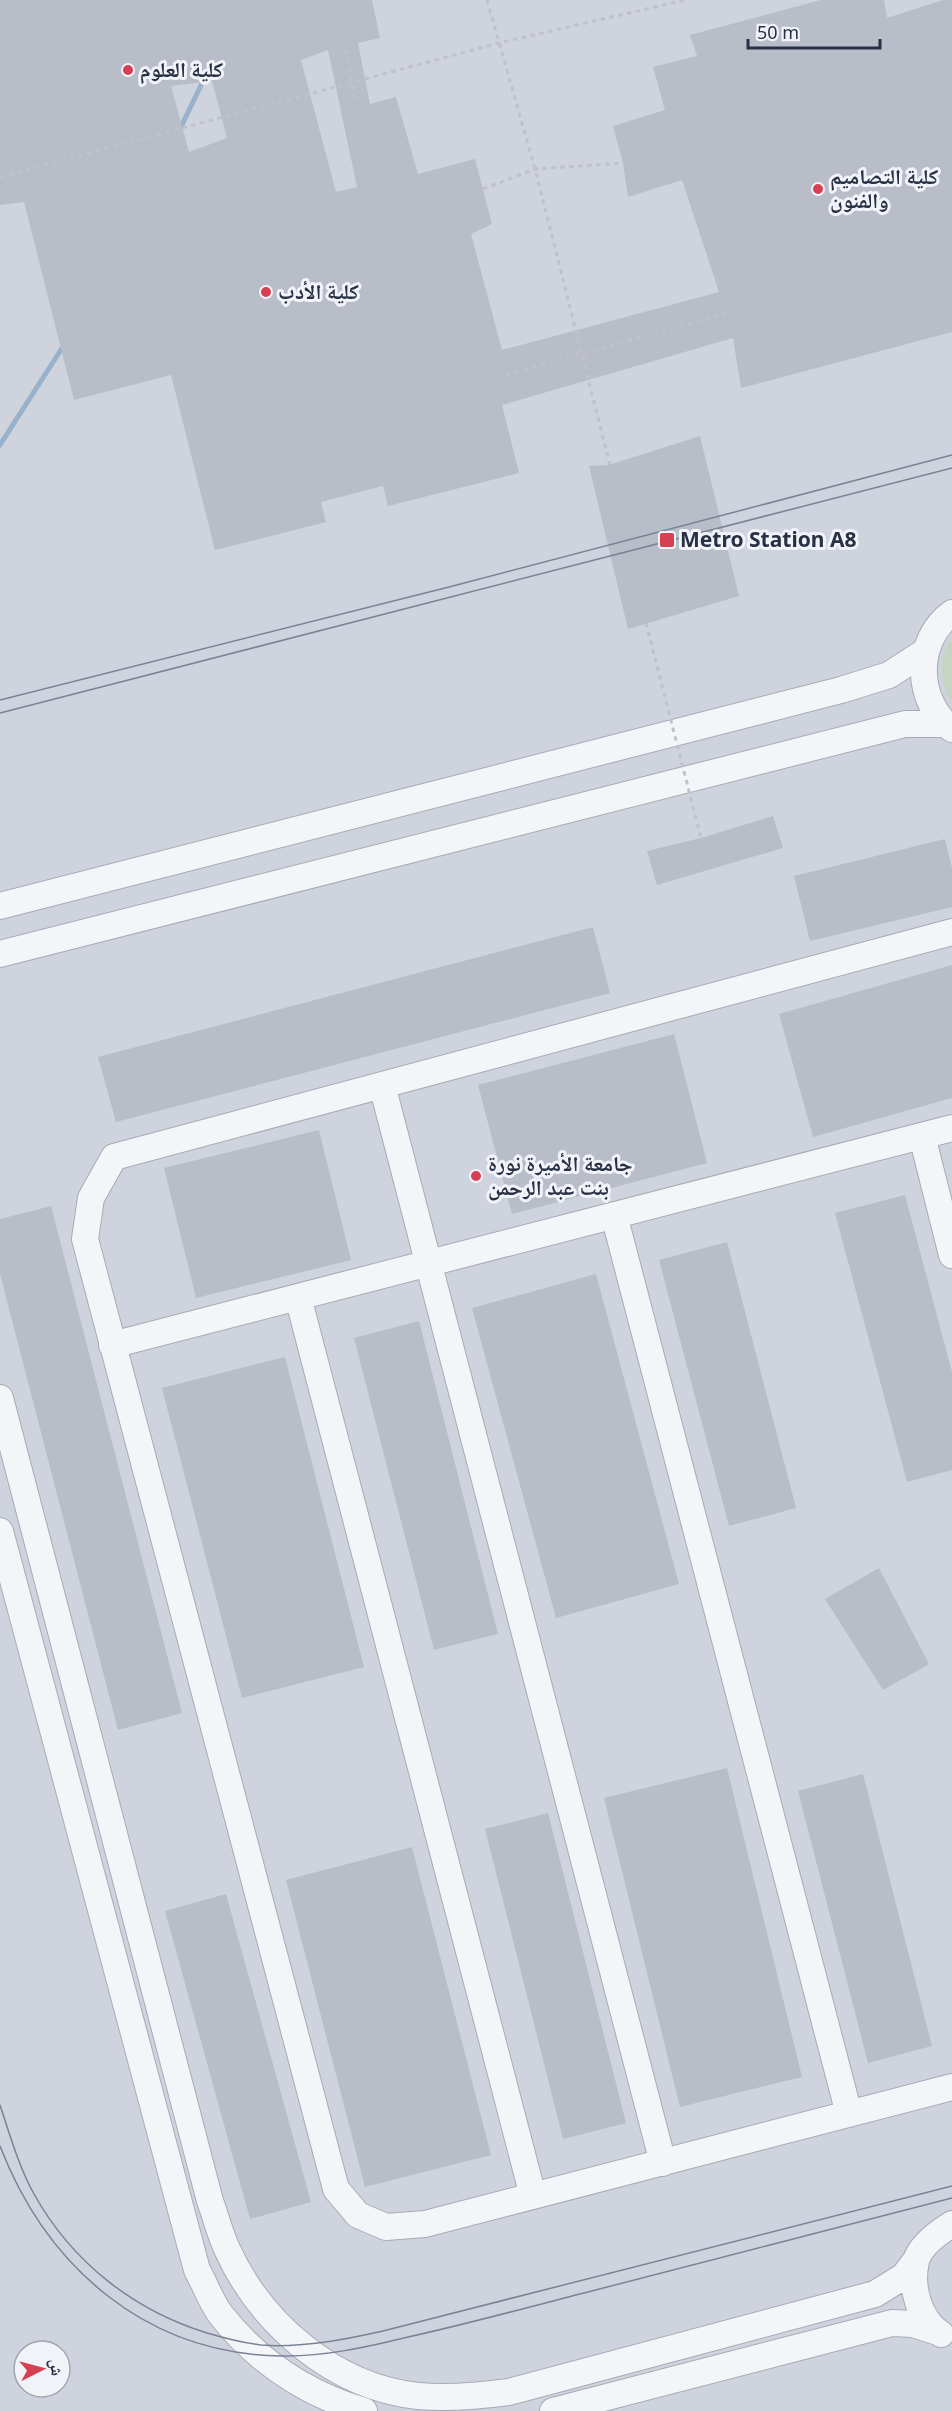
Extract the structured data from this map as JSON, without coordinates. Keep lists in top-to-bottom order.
{
  "places": {
    "other": [
      "كلية العلوم",
      "كلية التصاميم والفنون",
      "كلية الأدب",
      "جامعة الأميرة نورة بنت عبد الرحمن"
    ],
    "transit": ["Metro Station A8"]
  },
  "scale_bar": "50 m",
  "north": "right"
}
